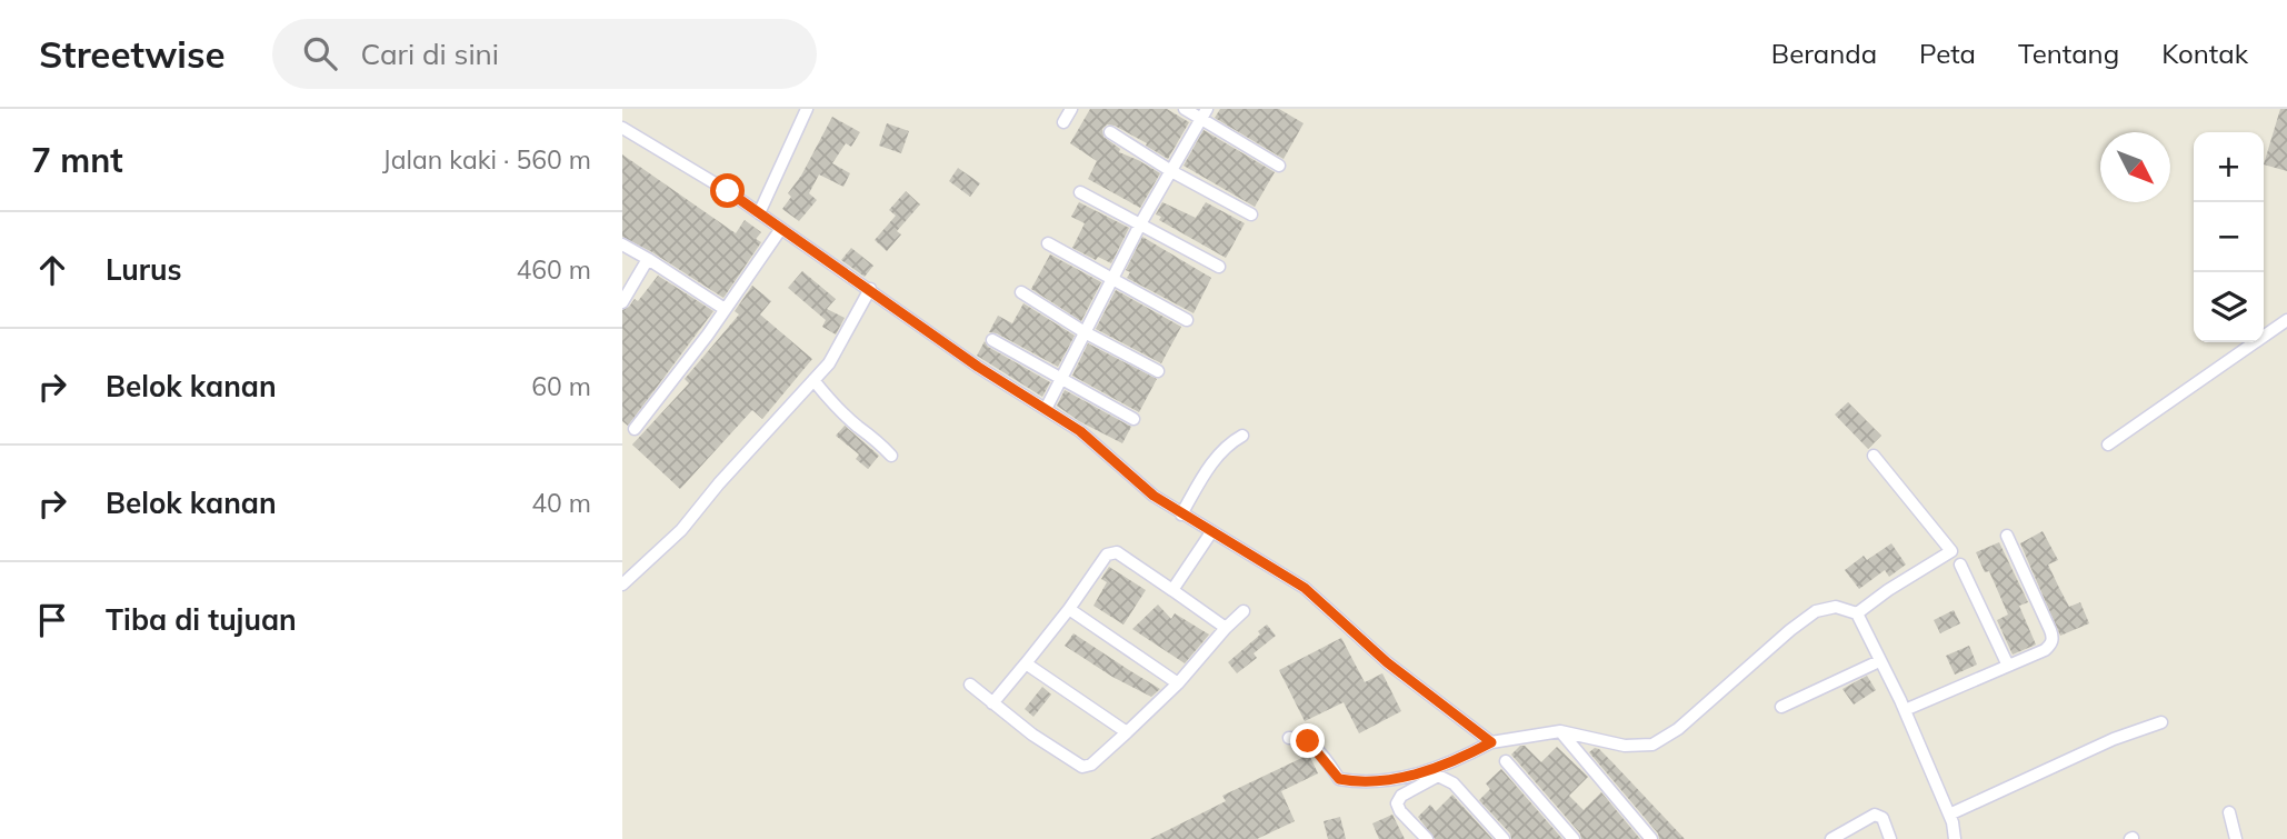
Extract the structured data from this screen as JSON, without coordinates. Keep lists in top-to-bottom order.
{
  "north": "bottom right",
  "page": {
    "header": "Streetwise",
    "search": "Cari di sini",
    "nav": [
      "Beranda",
      "Peta",
      "Tentang",
      "Kontak"
    ],
    "heading": ["7 mnt", "Jalan kaki · 560 m"],
    "map_buttons": ["+", "−"],
    "list": [
      ["Lurus", "460 m"],
      ["Belok kanan", "60 m"],
      ["Belok kanan", "40 m"],
      "Tiba di tujuan"
    ]
  }
}
